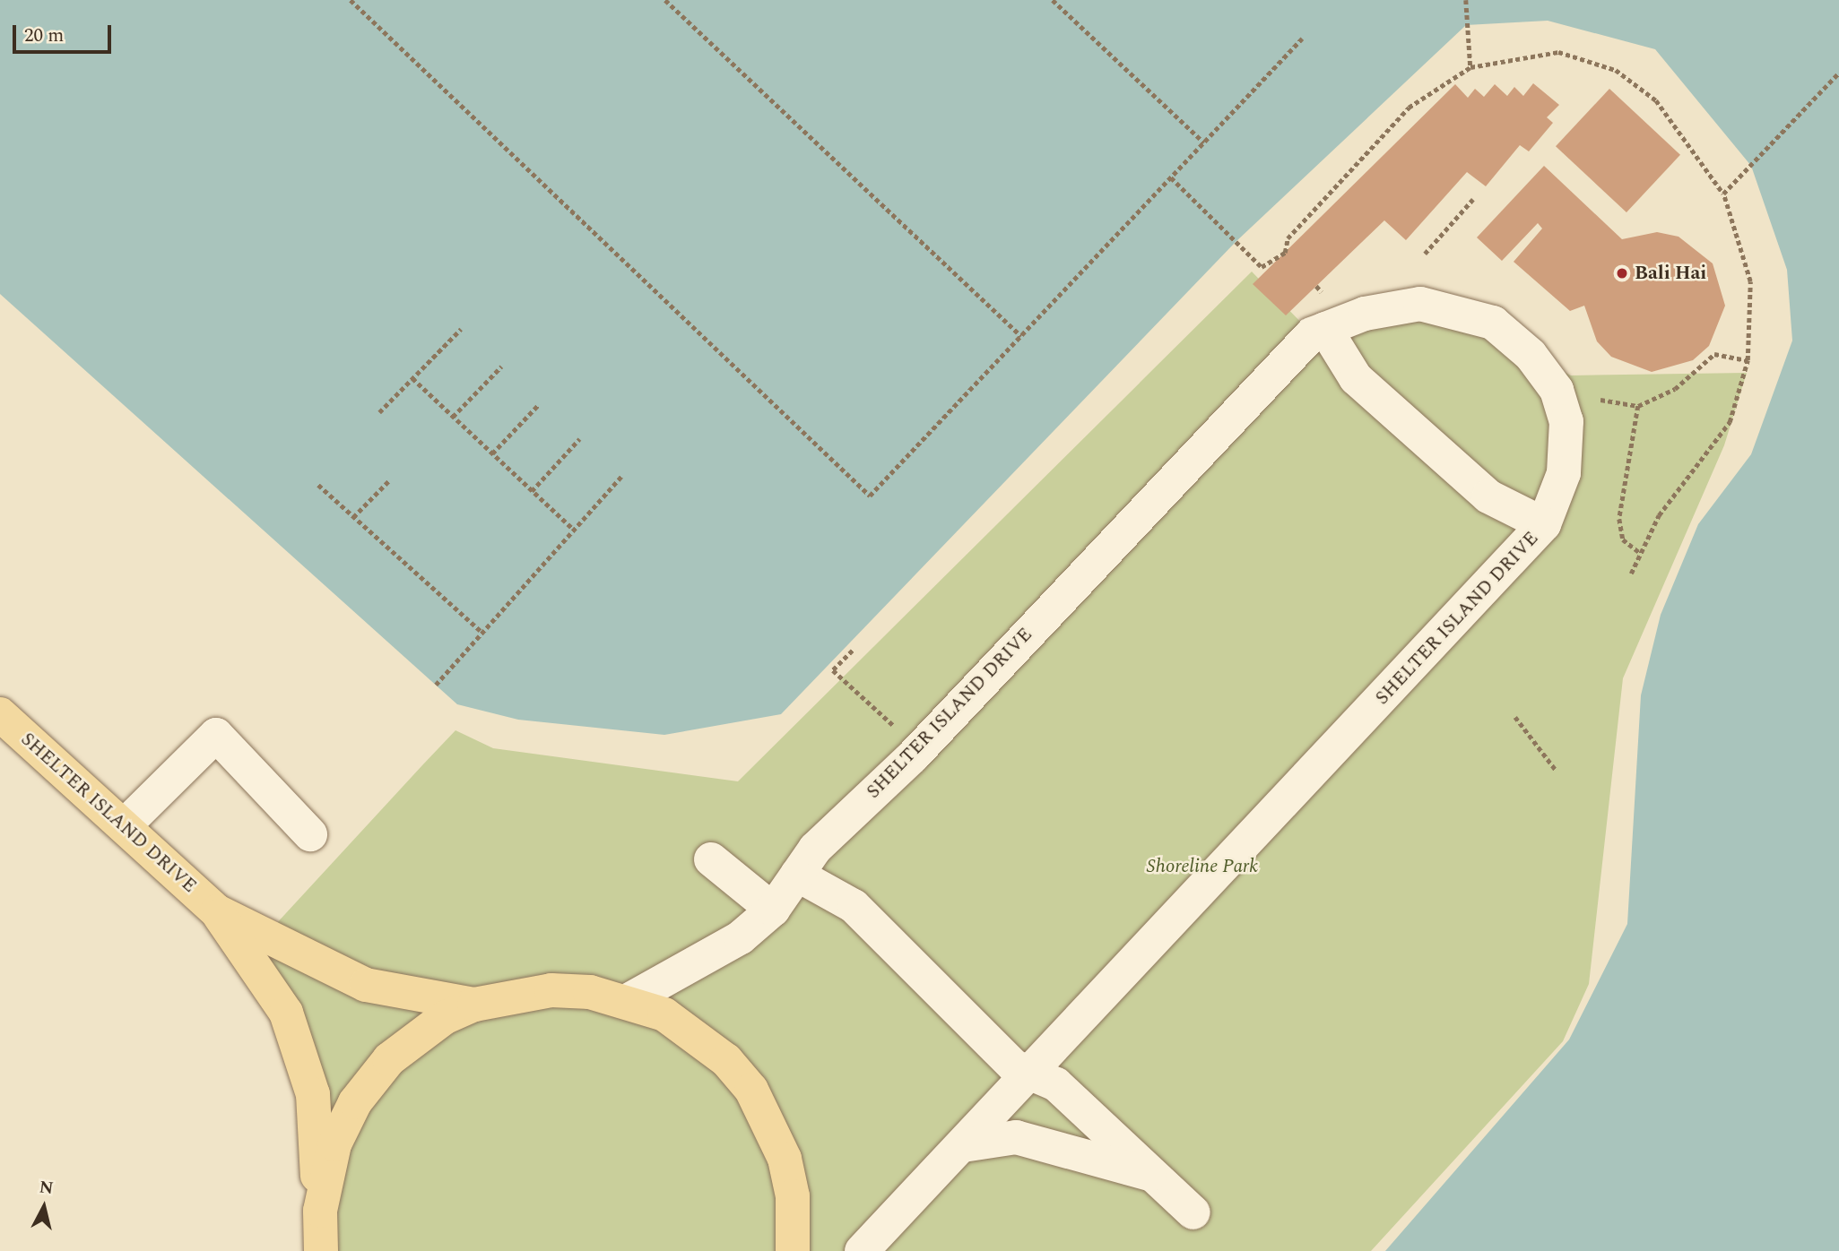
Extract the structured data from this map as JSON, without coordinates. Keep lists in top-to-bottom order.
{
  "streets": {
    "main road": ["SHELTER ISLAND DRIVE"]
  },
  "parks": ["Shoreline Park"],
  "places": ["Bali Hai"],
  "scale_bar": "20 m",
  "north": "top"
}
